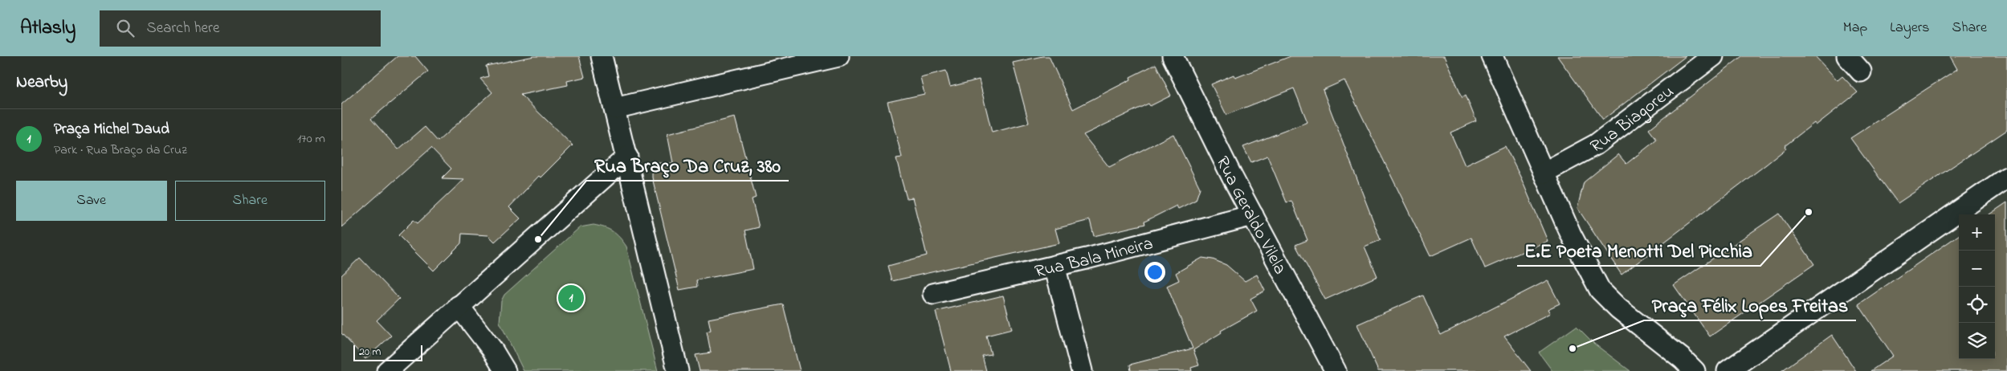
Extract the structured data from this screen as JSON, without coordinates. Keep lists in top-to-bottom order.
{
  "streets": {
    "street": ["Rua Biagoreu", "Rua Geraldo Vilela", "Rua Bala Mineira"]
  },
  "crossings": [
    ["Rua Geraldo Vilela", "Rua Bala Mineira"]
  ],
  "places": ["E.E Poeta Menotti Del Picchia", "Rua Braço Da Cruz, 380", "Praça Félix Lopes Freitas"],
  "scale_bar": "20 m",
  "page": {
    "header": "Atlasly",
    "search": "Search here",
    "nav": ["Map", "Layers", "Share"],
    "heading": "Nearby",
    "list": [
      {
        "mark": "1",
        "name": "Praça Michel Daud",
        "note": "Park · Rua Braço da Cruz",
        "value": "170 m"
      }
    ],
    "buttons": ["Save", "Share"],
    "map_buttons": ["+", "−"],
    "pins": "1",
    "scale": "20 m"
  }
}
